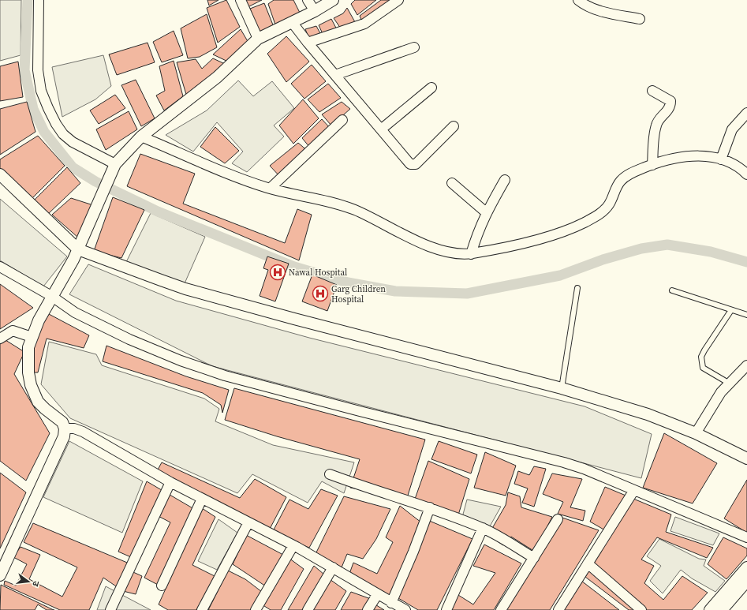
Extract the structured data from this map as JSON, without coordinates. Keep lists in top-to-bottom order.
{
  "places": {
    "hospital": ["Nawal Hospital", "Garg Children Hospital"]
  },
  "north": "right"
}
